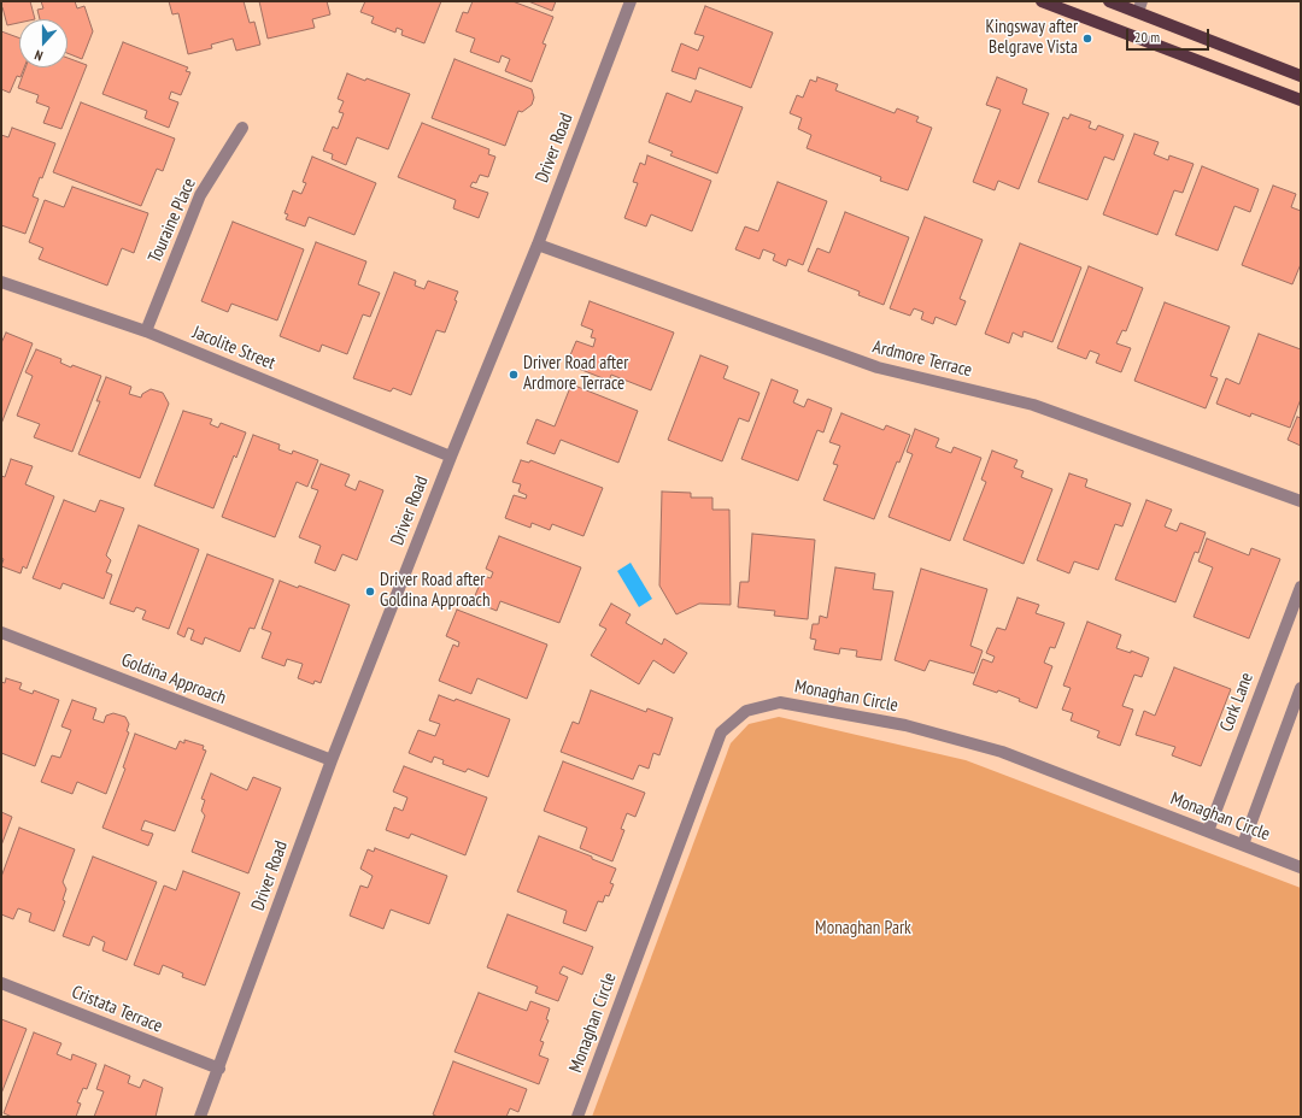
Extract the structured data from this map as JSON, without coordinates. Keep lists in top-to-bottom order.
{
  "streets": {
    "street": [
      "Driver Road",
      "Touraine Place",
      "Jacolite Street",
      "Ardmore Terrace",
      "Goldina Approach",
      "Monaghan Circle",
      "Cork Lane",
      "Cristata Terrace"
    ]
  },
  "crossings": [
    ["Driver Road", "Jacolite Street"],
    ["Driver Road", "Ardmore Terrace"],
    ["Driver Road", "Goldina Approach"],
    ["Driver Road", "Cristata Terrace"],
    ["Touraine Place", "Jacolite Street"],
    ["Monaghan Circle", "Cork Lane"]
  ],
  "parks": ["Monaghan Park"],
  "places": ["Kingsway after Belgrave Vista", "Driver Road after Ardmore Terrace", "Driver Road after Goldina Approach"],
  "scale_bar": "20 m",
  "north": "bottom"
}
